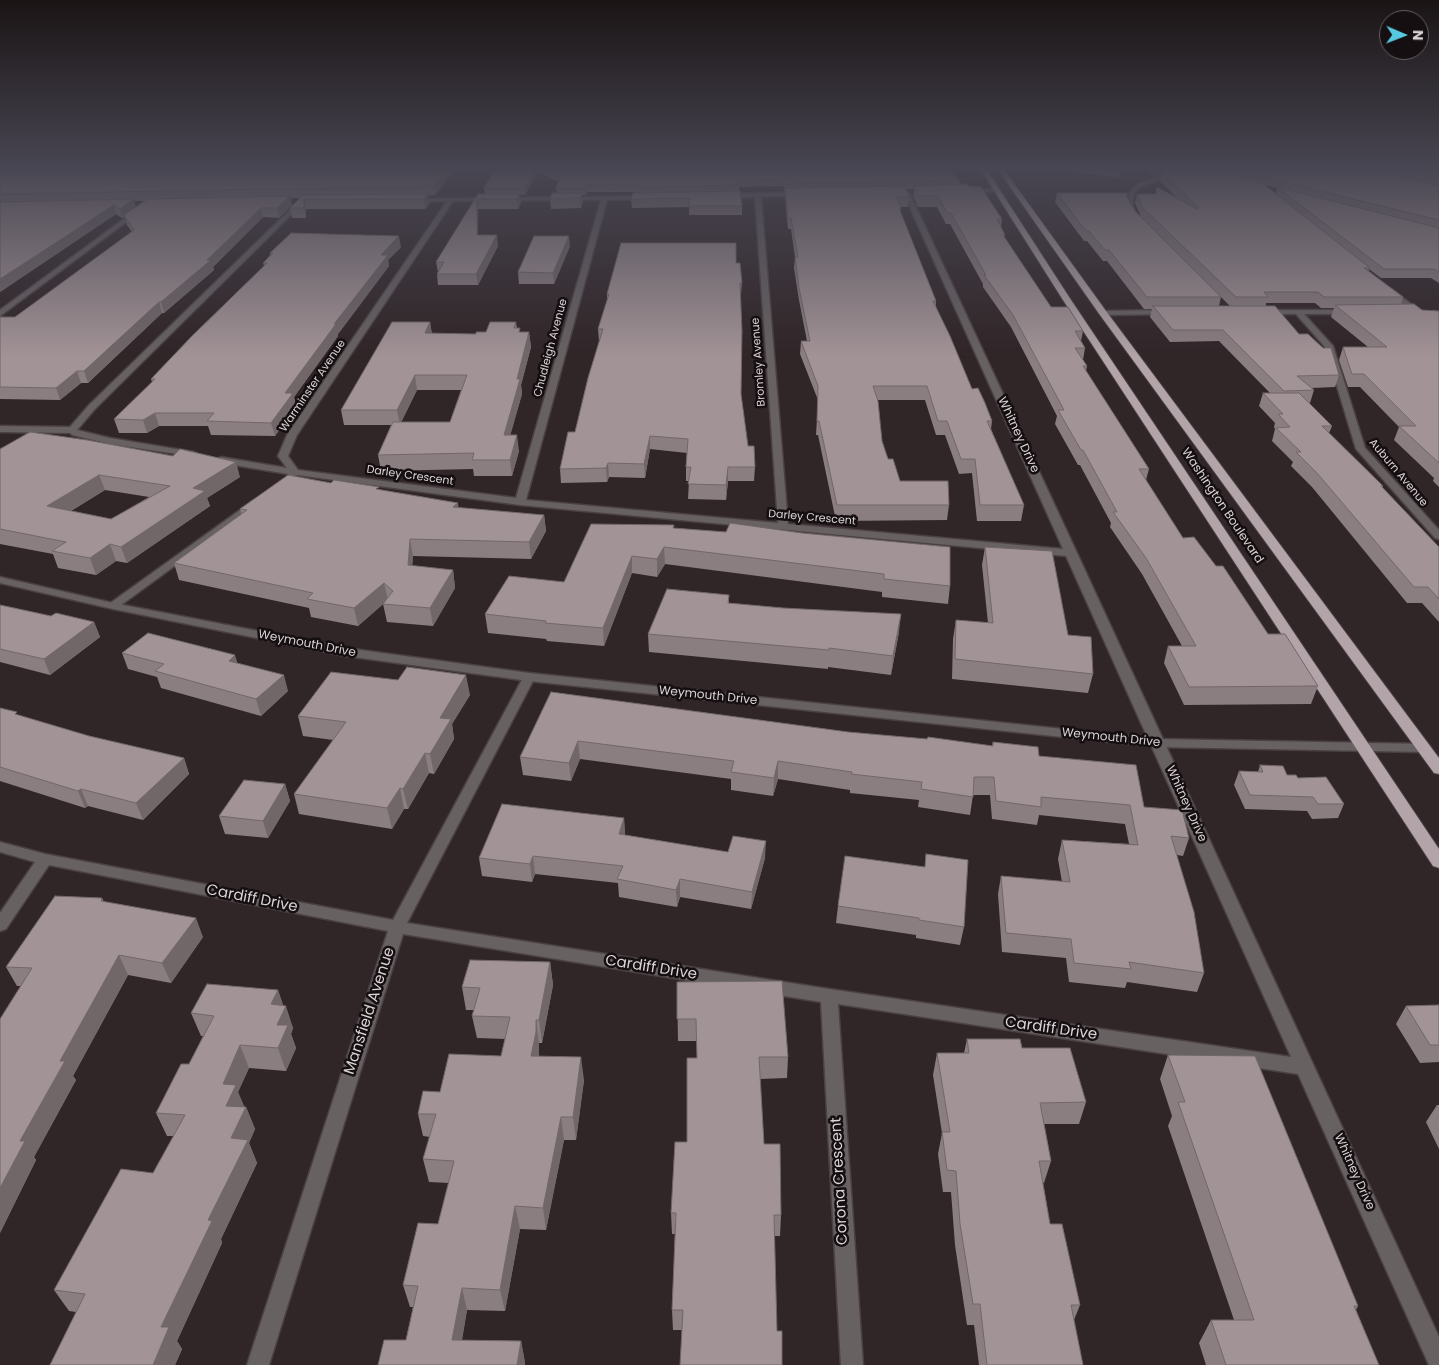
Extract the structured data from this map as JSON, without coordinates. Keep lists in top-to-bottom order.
{
  "streets": {
    "highway": ["Washington Boulevard"],
    "street": [
      "Chudleigh Avenue",
      "Bromley Avenue",
      "Warminster Avenue",
      "Whitney Drive",
      "Auburn Avenue",
      "Darley Crescent",
      "Weymouth Drive",
      "Cardiff Drive",
      "Mansfield Avenue",
      "Corona Crescent"
    ]
  },
  "crossings": [
    ["Chudleigh Avenue", "Darley Crescent"],
    ["Bromley Avenue", "Darley Crescent"],
    ["Warminster Avenue", "Darley Crescent"],
    ["Whitney Drive", "Darley Crescent"],
    ["Whitney Drive", "Weymouth Drive"],
    ["Whitney Drive", "Cardiff Drive"],
    ["Washington Boulevard", "Weymouth Drive"],
    ["Weymouth Drive", "Mansfield Avenue"],
    ["Cardiff Drive", "Mansfield Avenue"],
    ["Cardiff Drive", "Corona Crescent"]
  ],
  "north": "right"
}
